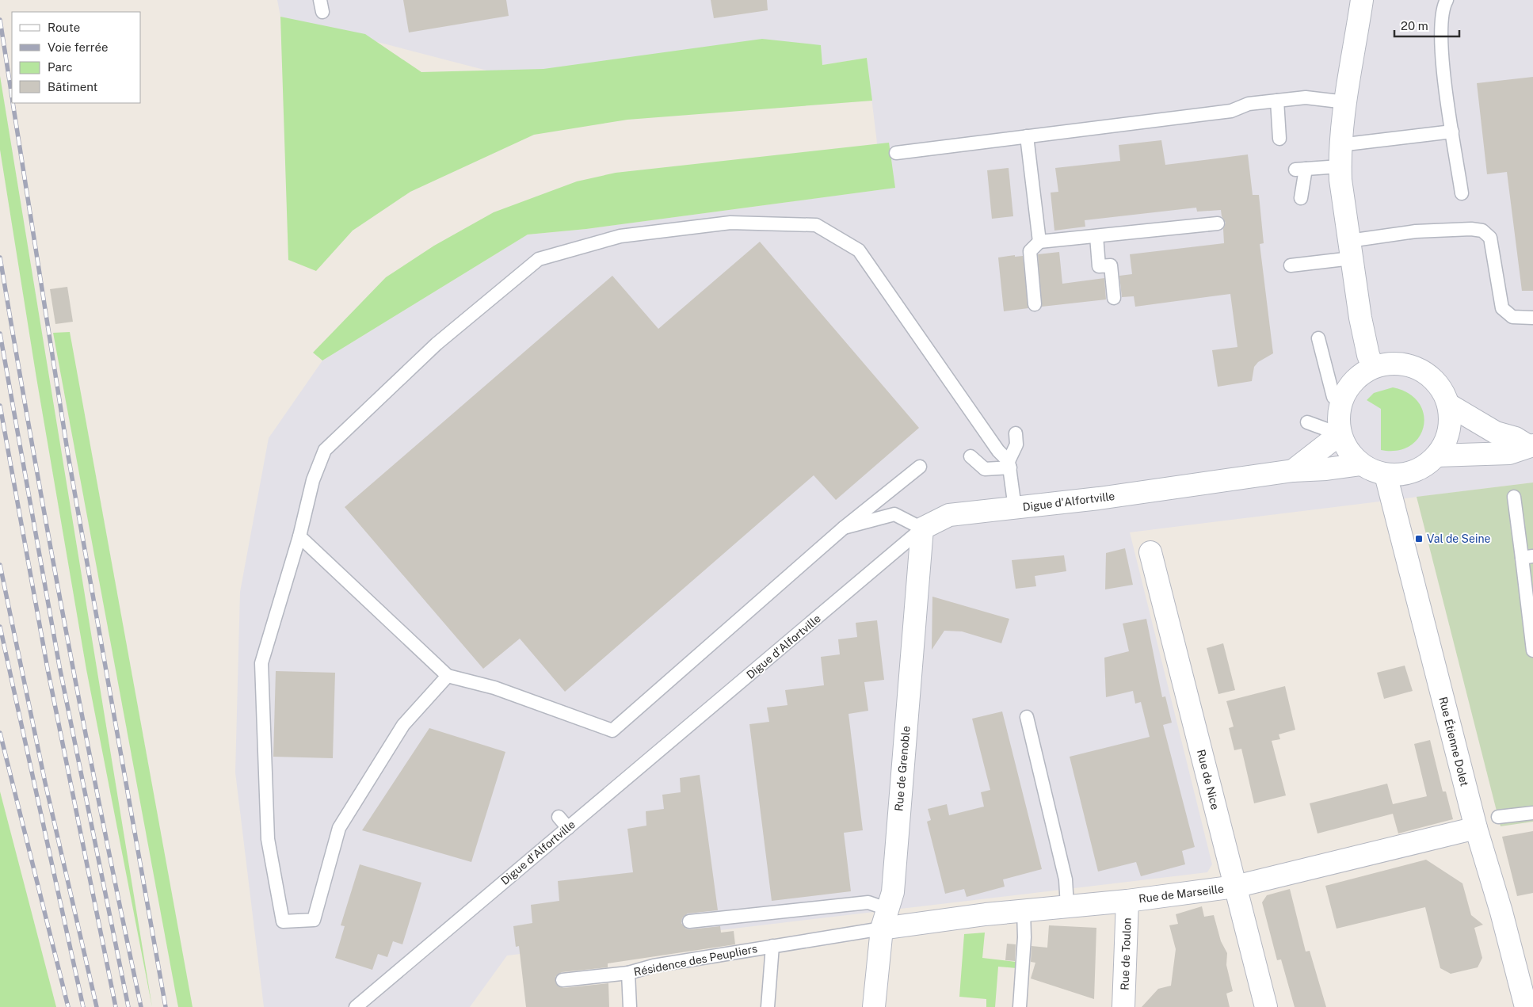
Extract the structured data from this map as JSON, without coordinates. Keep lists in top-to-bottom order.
{
  "streets": {
    "street": [
      "Digue d'Alfortville",
      "Rue Étienne Dolet",
      "Rue de Grenoble",
      "Rue de Nice",
      "Rue de Marseille",
      "Rue de Toulon"
    ],
    "lane": ["Résidence des Peupliers"]
  },
  "crossings": [
    ["Digue d'Alfortville", "Rue Étienne Dolet"],
    ["Digue d'Alfortville", "Rue de Grenoble"],
    ["Rue Étienne Dolet", "Rue de Marseille"],
    ["Rue de Grenoble", "Rue de Marseille"],
    ["Rue de Grenoble", "Résidence des Peupliers"],
    ["Rue de Nice", "Rue de Marseille"],
    ["Rue de Marseille", "Rue de Toulon"],
    ["Rue de Marseille", "Résidence des Peupliers"]
  ],
  "places": {
    "transit": ["Val de Seine"]
  },
  "legend": [
    "Route",
    "Voie ferrée",
    "Parc",
    "Bâtiment"
  ],
  "scale_bar": "20 m"
}
